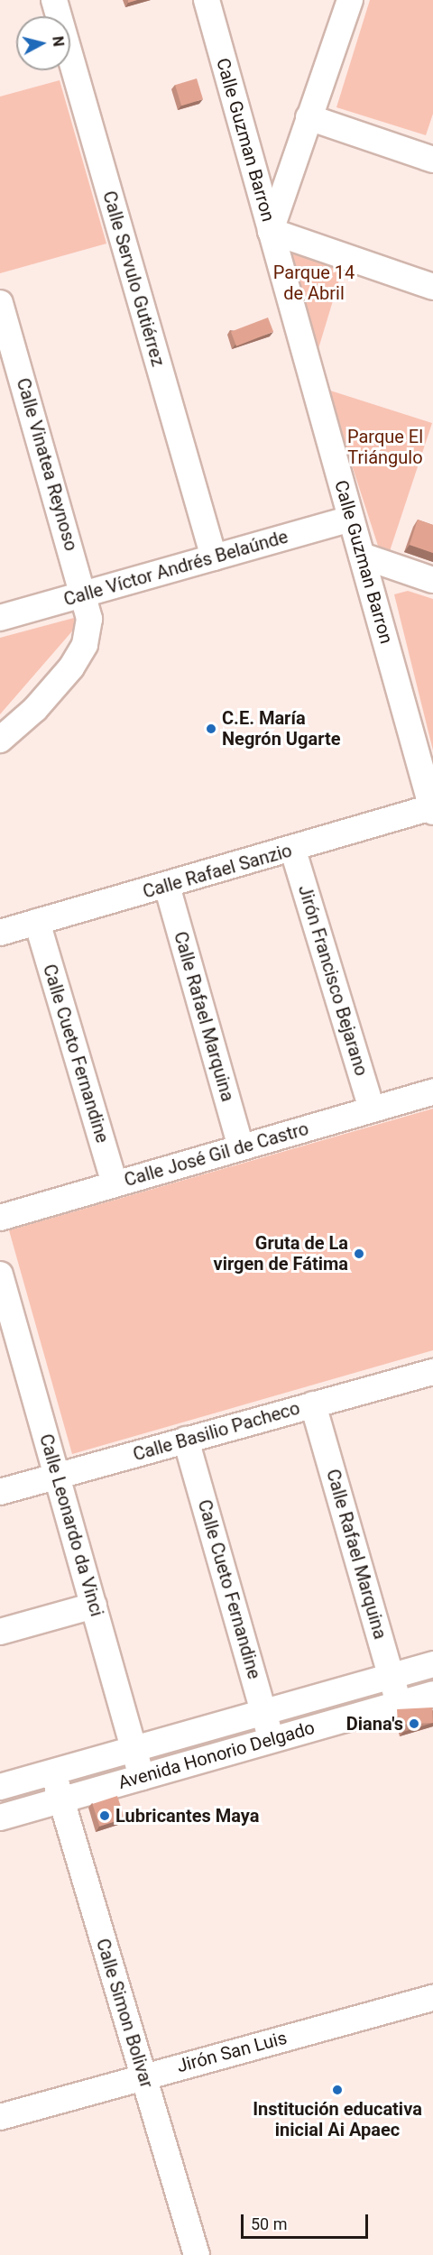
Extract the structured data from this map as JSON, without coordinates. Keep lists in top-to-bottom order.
{
  "streets": {
    "street": [
      "Calle Guzman Barron",
      "Calle Servulo Gutiérrez",
      "Calle Vinatea Reynoso",
      "Calle Víctor Andrés Belaúnde",
      "Calle Rafael Sanzio",
      "Jirón Francisco Bejarano",
      "Calle Rafael Marquina",
      "Calle Cueto Fernandine",
      "Calle José Gil de Castro",
      "Calle Basilio Pacheco",
      "Calle Leonardo da Vinci",
      "Avenida Honorio Delgado",
      "Calle Simon Bolivar",
      "Jirón San Luis"
    ]
  },
  "crossings": [
    ["Calle Guzman Barron", "Calle Víctor Andrés Belaúnde"],
    ["Calle Guzman Barron", "Calle Rafael Sanzio"],
    ["Calle Servulo Gutiérrez", "Calle Víctor Andrés Belaúnde"],
    ["Calle Vinatea Reynoso", "Calle Víctor Andrés Belaúnde"],
    ["Calle Rafael Sanzio", "Jirón Francisco Bejarano"],
    ["Calle Rafael Sanzio", "Calle Rafael Marquina"],
    ["Calle Rafael Sanzio", "Calle Cueto Fernandine"],
    ["Jirón Francisco Bejarano", "Calle José Gil de Castro"],
    ["Calle Rafael Marquina", "Calle José Gil de Castro"],
    ["Calle Rafael Marquina", "Calle Basilio Pacheco"],
    ["Calle Rafael Marquina", "Avenida Honorio Delgado"],
    ["Calle Cueto Fernandine", "Calle José Gil de Castro"],
    ["Calle Cueto Fernandine", "Calle Basilio Pacheco"],
    ["Calle Cueto Fernandine", "Avenida Honorio Delgado"],
    ["Calle Basilio Pacheco", "Calle Leonardo da Vinci"],
    ["Calle Leonardo da Vinci", "Avenida Honorio Delgado"],
    ["Avenida Honorio Delgado", "Calle Simon Bolivar"],
    ["Calle Simon Bolivar", "Jirón San Luis"]
  ],
  "parks": ["Parque 14 de Abril", "Parque El Triángulo"],
  "places": [
    "C.E. María Negrón Ugarte",
    "Gruta de La virgen de Fátima",
    "Diana's",
    "Lubricantes Maya",
    "Institución educativa inicial Ai Apaec"
  ],
  "scale_bar": "50 m",
  "north": "right"
}
